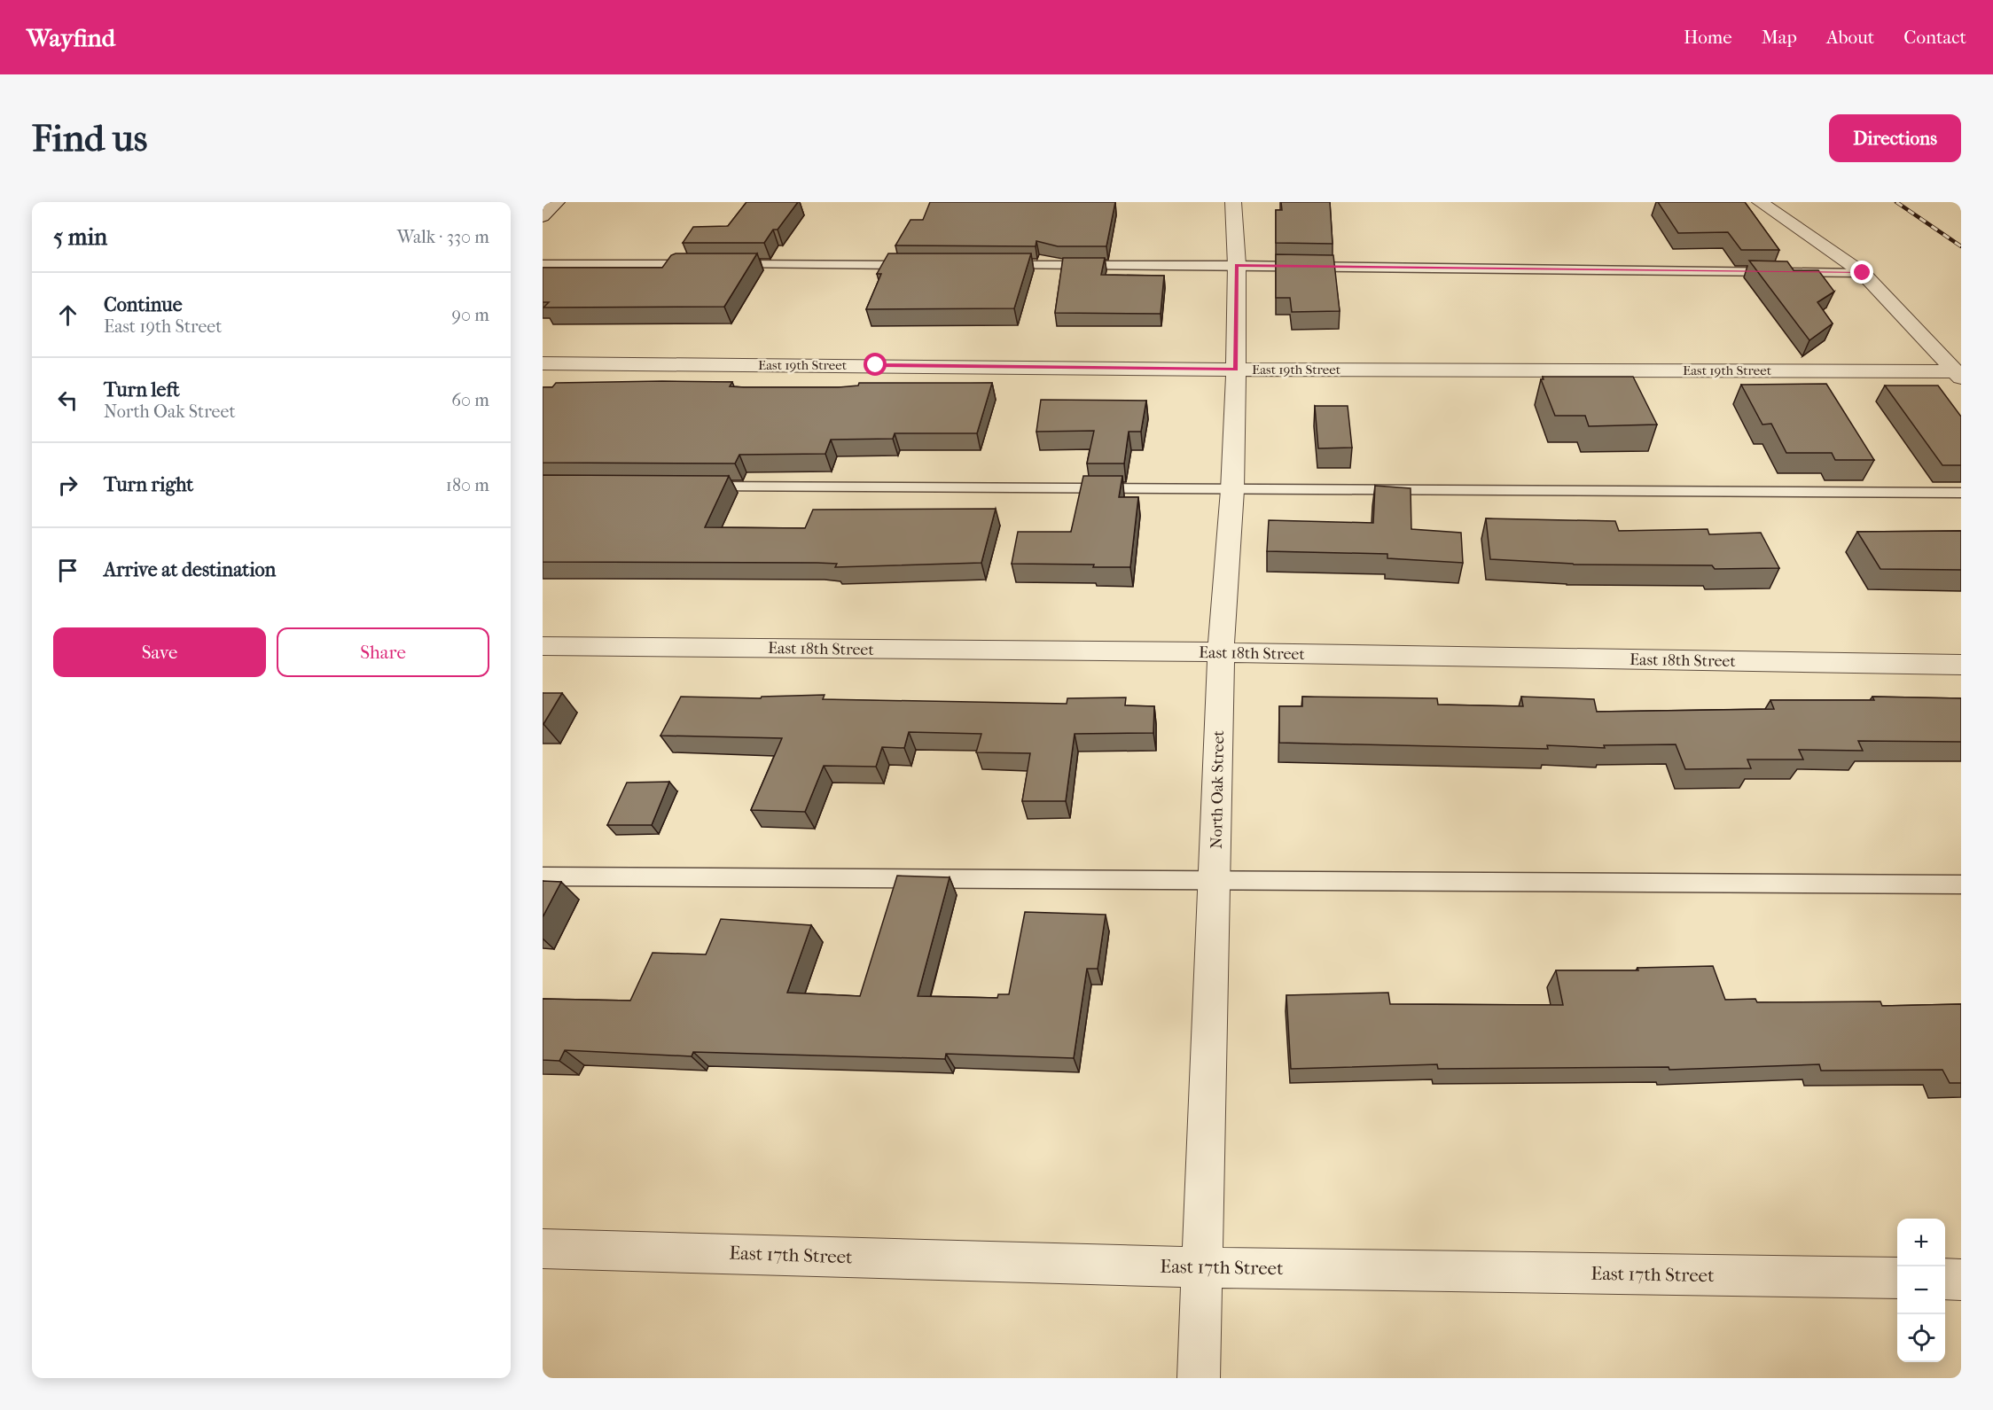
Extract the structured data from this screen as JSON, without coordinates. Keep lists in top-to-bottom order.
{
  "streets": {
    "street": [
      "East 19th Street",
      "East 18th Street",
      "North Oak Street",
      "East 17th Street"
    ]
  },
  "crossings": [
    ["East 19th Street", "North Oak Street"],
    ["East 18th Street", "North Oak Street"],
    ["North Oak Street", "East 17th Street"]
  ],
  "page": {
    "header": "Wayfind",
    "nav": [
      "Home",
      "Map",
      "About",
      "Contact"
    ],
    "buttons": [
      "Directions",
      ["Save", "Share"]
    ],
    "title": "Find us",
    "heading": ["5 min", "Walk · 330 m"],
    "list": [
      ["Continue", "East 19th Street", "90 m"],
      ["Turn left", "North Oak Street", "60 m"],
      ["Turn right", "180 m"],
      "Arrive at destination"
    ],
    "map_buttons": ["+", "−"]
  }
}
